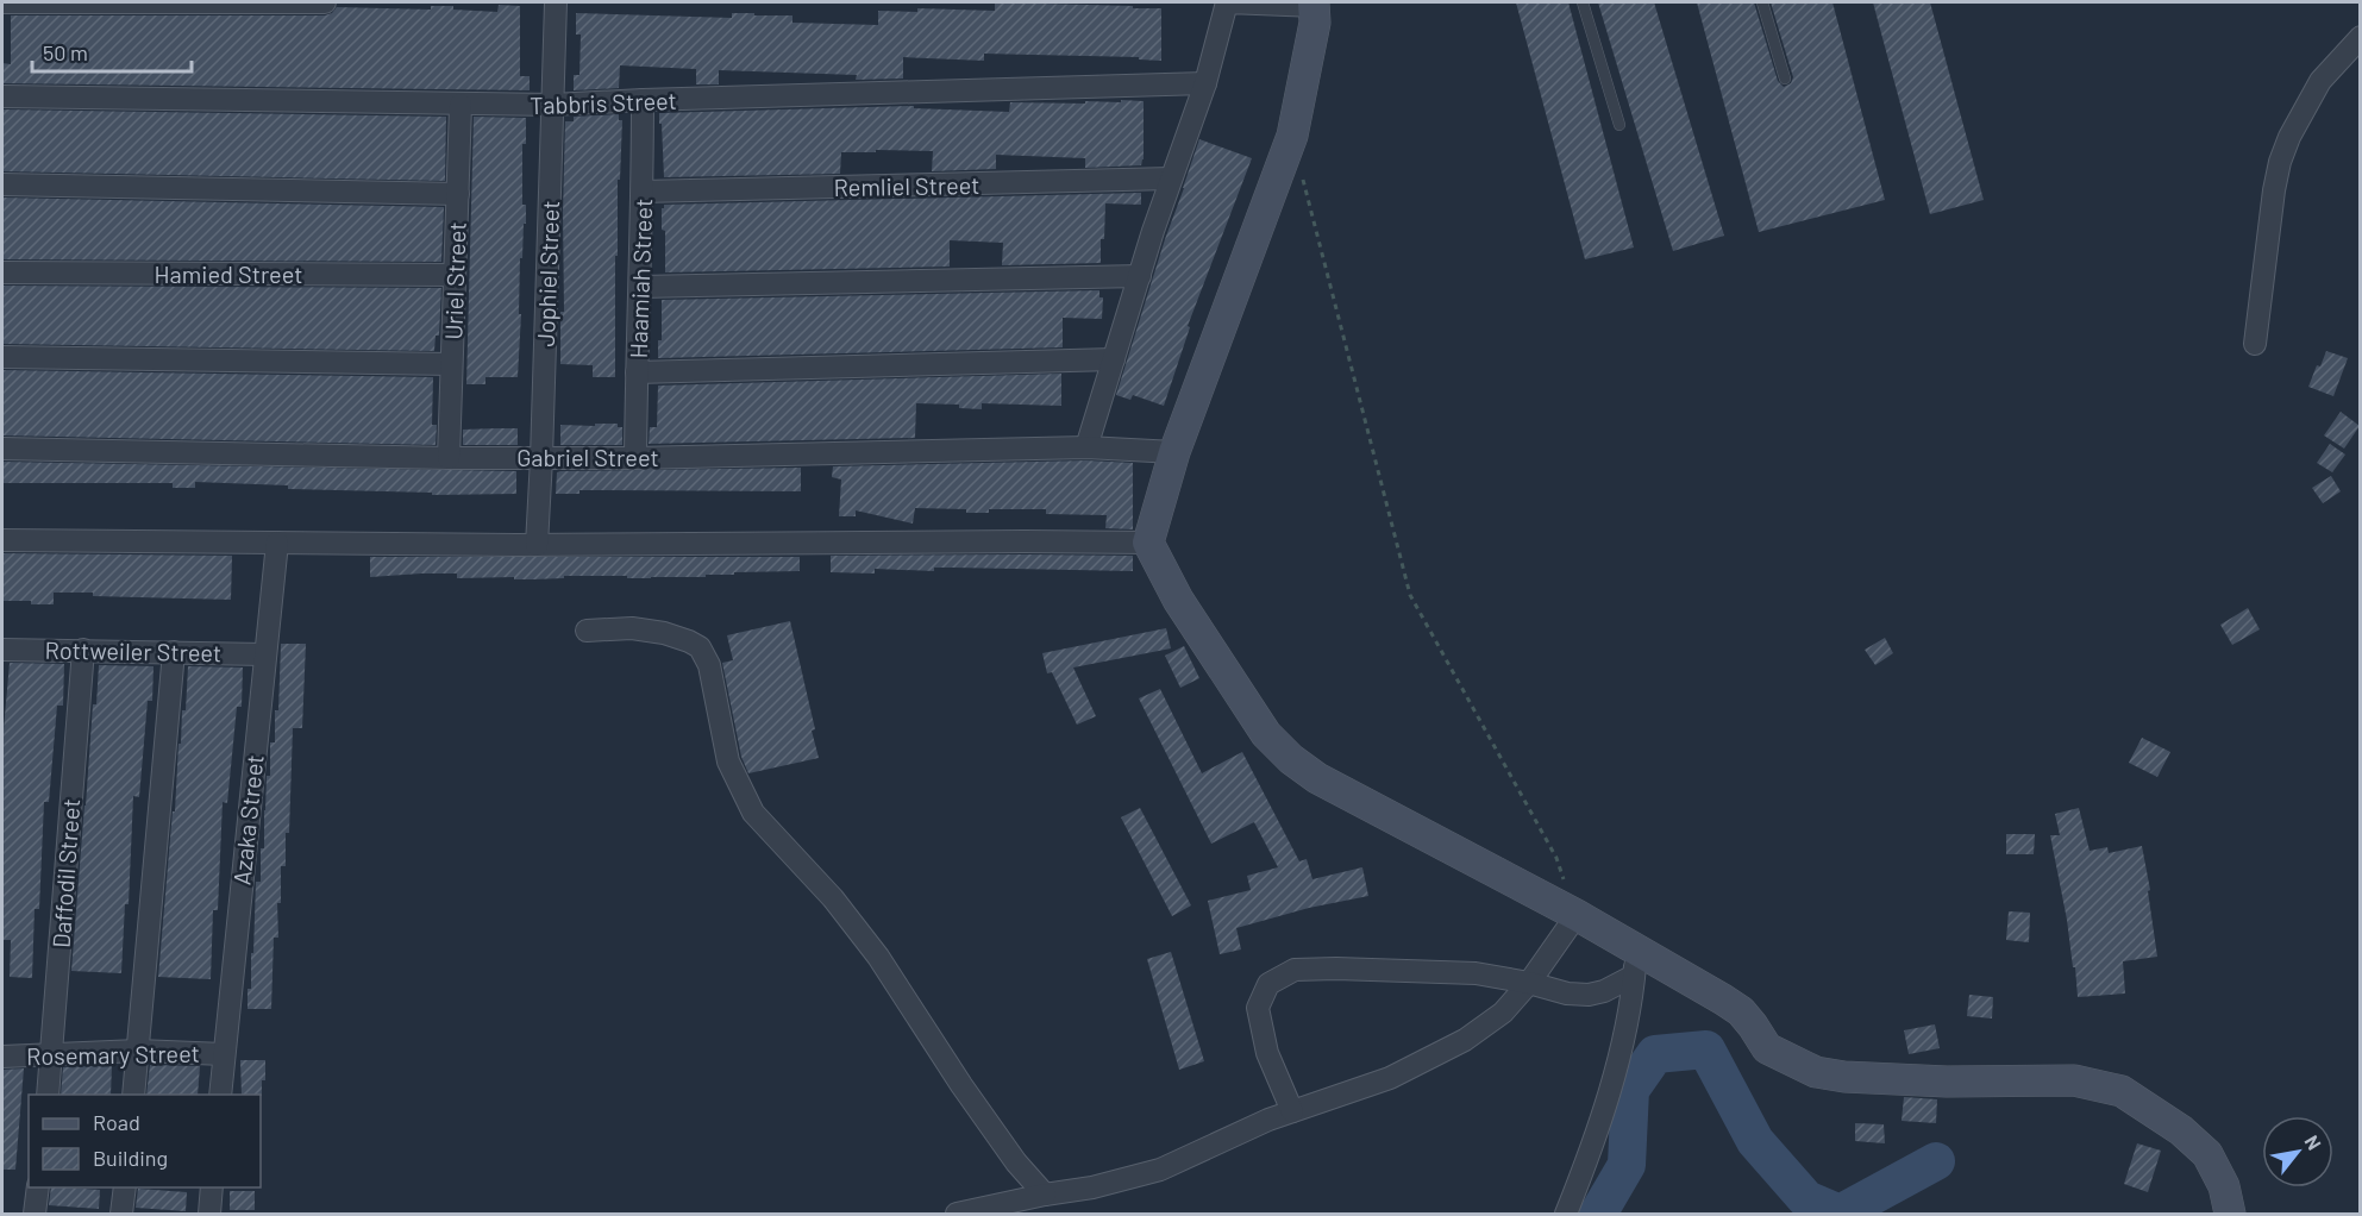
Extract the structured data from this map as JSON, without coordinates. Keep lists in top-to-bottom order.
{
  "streets": {
    "street": [
      "Tabbris Street",
      "Remliel Street",
      "Hamied Street",
      "Jophiel Street",
      "Haamiah Street",
      "Uriel Street",
      "Gabriel Street",
      "Rottweiler Street",
      "Azaka Street",
      "Daffodil Street",
      "Rosemary Street"
    ]
  },
  "crossings": [
    ["Tabbris Street", "Jophiel Street"],
    ["Tabbris Street", "Haamiah Street"],
    ["Tabbris Street", "Uriel Street"],
    ["Remliel Street", "Haamiah Street"],
    ["Hamied Street", "Uriel Street"],
    ["Jophiel Street", "Gabriel Street"],
    ["Haamiah Street", "Gabriel Street"],
    ["Uriel Street", "Gabriel Street"],
    ["Rottweiler Street", "Azaka Street"],
    ["Rottweiler Street", "Daffodil Street"],
    ["Azaka Street", "Rosemary Street"],
    ["Daffodil Street", "Rosemary Street"]
  ],
  "legend": ["Road", "Building"],
  "scale_bar": "50 m",
  "north": "top right"
}
